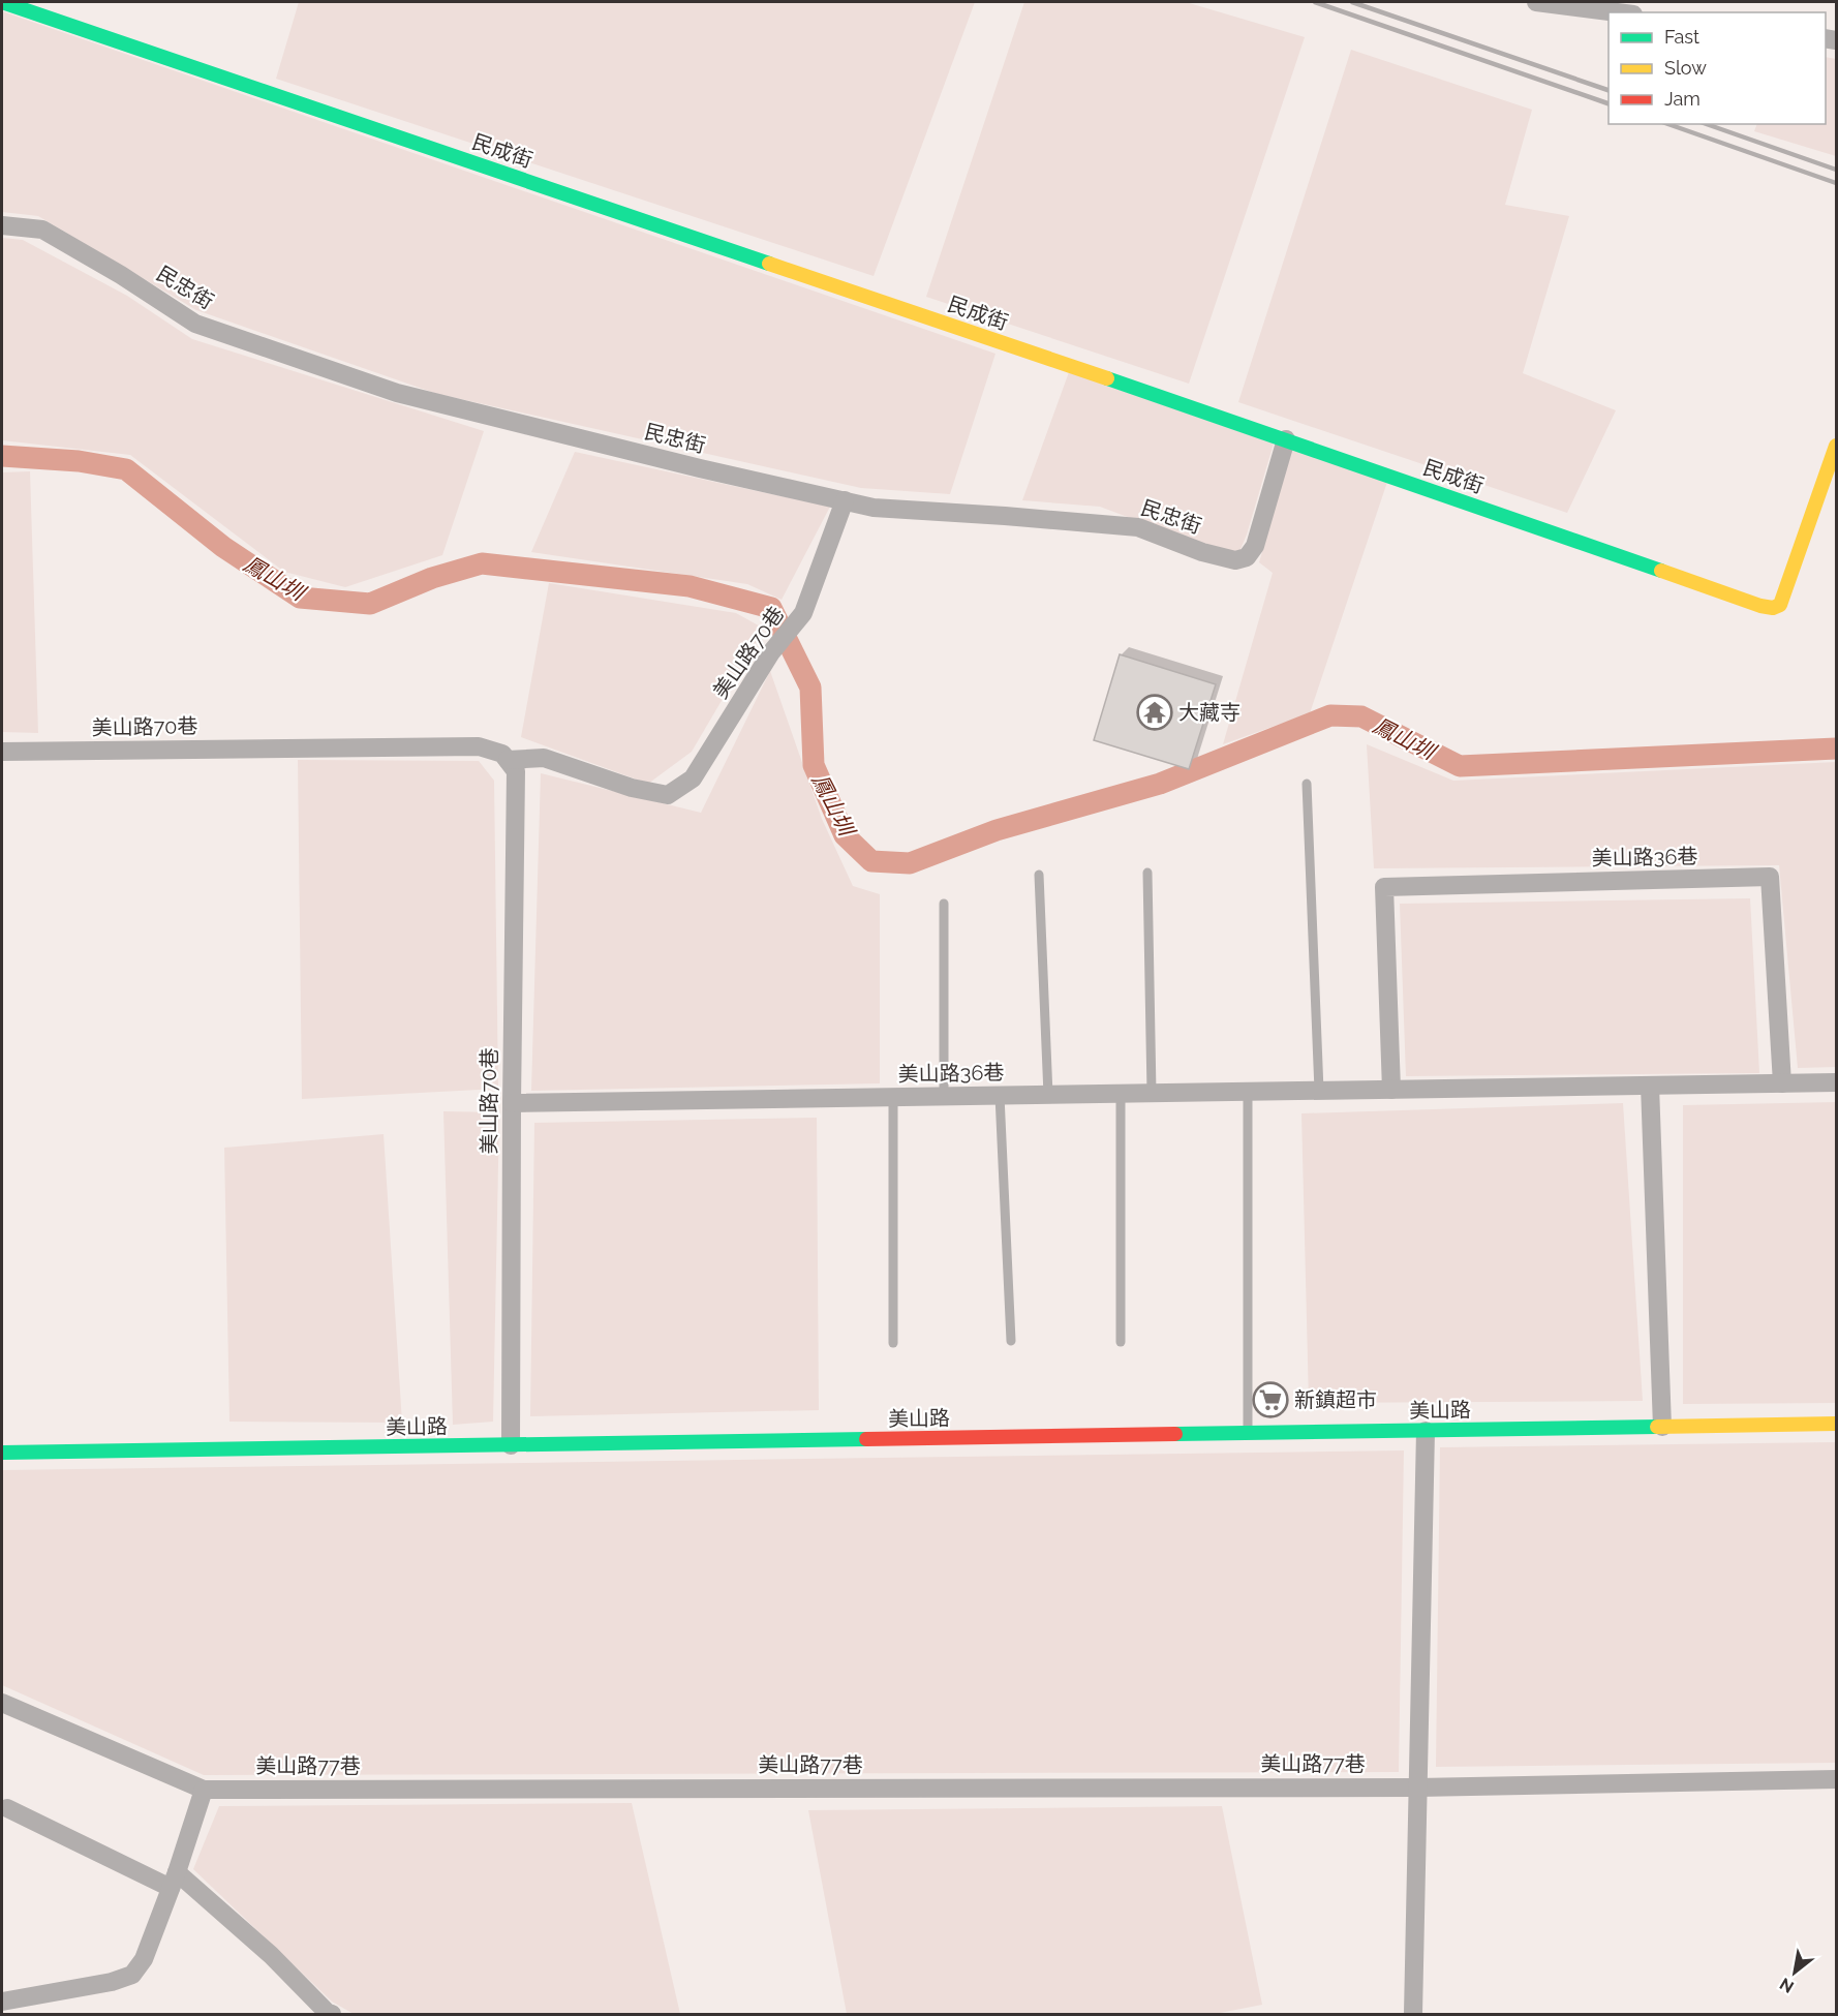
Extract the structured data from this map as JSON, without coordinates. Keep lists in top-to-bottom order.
{
  "streets": {
    "street": [
      "民成街",
      "民忠街",
      "美山路70巷",
      "美山路36巷",
      "美山路",
      "美山路77巷"
    ]
  },
  "crossings": [
    ["民成街", "民忠街"],
    ["民忠街", "美山路70巷"],
    ["美山路70巷", "美山路36巷"],
    ["美山路70巷", "美山路"]
  ],
  "water": ["鳳山圳"],
  "places": {
    "temple": ["大藏寺"],
    "supermarket": ["新鎮超市"]
  },
  "legend": ["Fast", "Slow", "Jam"],
  "north": "bottom left"
}
